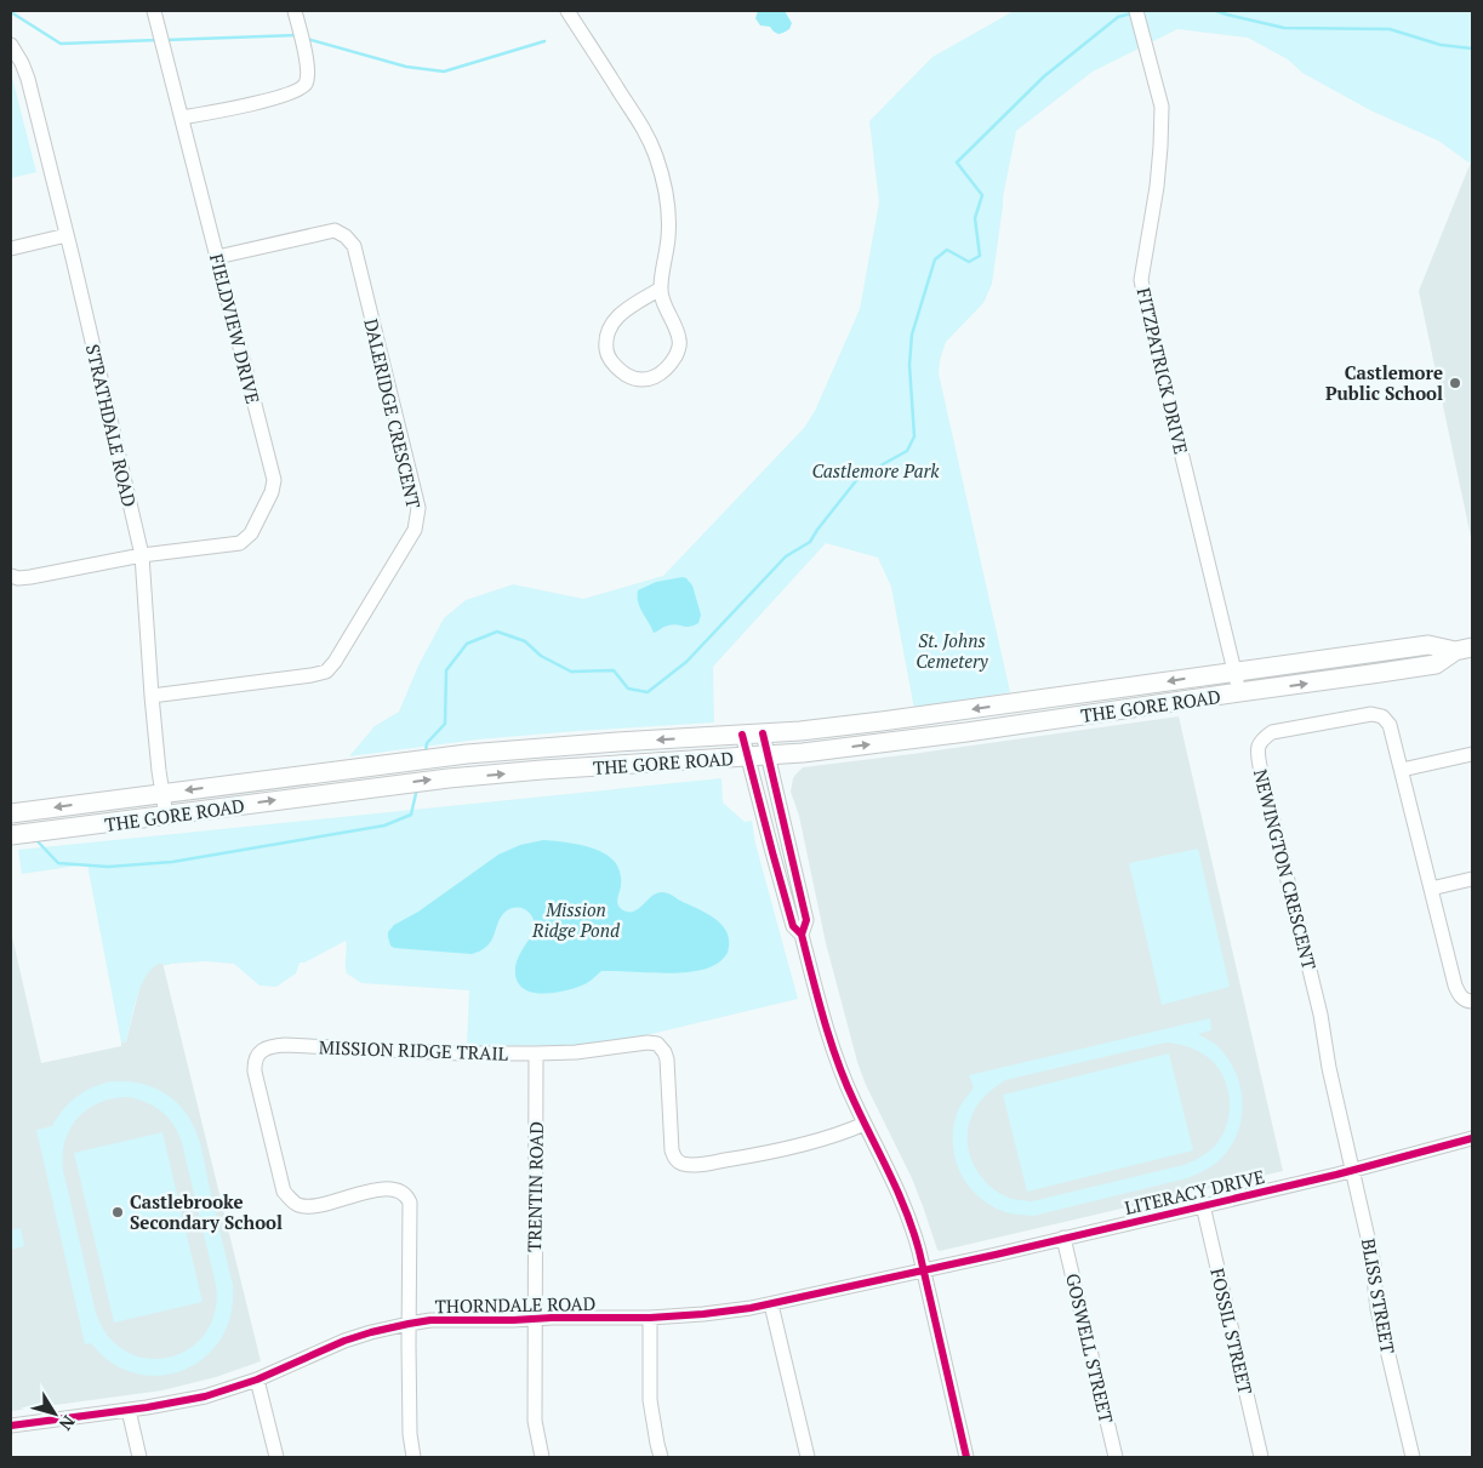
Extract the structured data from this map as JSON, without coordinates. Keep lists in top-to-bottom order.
{
  "streets": {
    "main road": ["THE GORE ROAD"],
    "street": [
      "FIELDVIEW DRIVE",
      "FITZPATRICK DRIVE",
      "DALERIDGE CRESCENT",
      "STRATHDALE ROAD",
      "NEWINGTON CRESCENT",
      "MISSION RIDGE TRAIL",
      "TRENTIN ROAD",
      "LITERACY DRIVE",
      "BLISS STREET",
      "THORNDALE ROAD",
      "FOSSIL STREET",
      "GOSWELL STREET"
    ]
  },
  "crossings": [
    ["FIELDVIEW DRIVE", "DALERIDGE CRESCENT"],
    ["FIELDVIEW DRIVE", "STRATHDALE ROAD"],
    ["FITZPATRICK DRIVE", "THE GORE ROAD"],
    ["DALERIDGE CRESCENT", "STRATHDALE ROAD"],
    ["STRATHDALE ROAD", "THE GORE ROAD"],
    ["NEWINGTON CRESCENT", "LITERACY DRIVE"],
    ["NEWINGTON CRESCENT", "BLISS STREET"],
    ["MISSION RIDGE TRAIL", "TRENTIN ROAD"],
    ["MISSION RIDGE TRAIL", "THORNDALE ROAD"],
    ["TRENTIN ROAD", "THORNDALE ROAD"],
    ["LITERACY DRIVE", "BLISS STREET"],
    ["LITERACY DRIVE", "THORNDALE ROAD"],
    ["LITERACY DRIVE", "FOSSIL STREET"],
    ["LITERACY DRIVE", "GOSWELL STREET"]
  ],
  "parks": ["Castlemore Park", "St. Johns Cemetery", "Mission Ridge Pond"],
  "places": ["Castlemore Public School", "Castlebrooke Secondary School"],
  "north": "bottom right"
}
